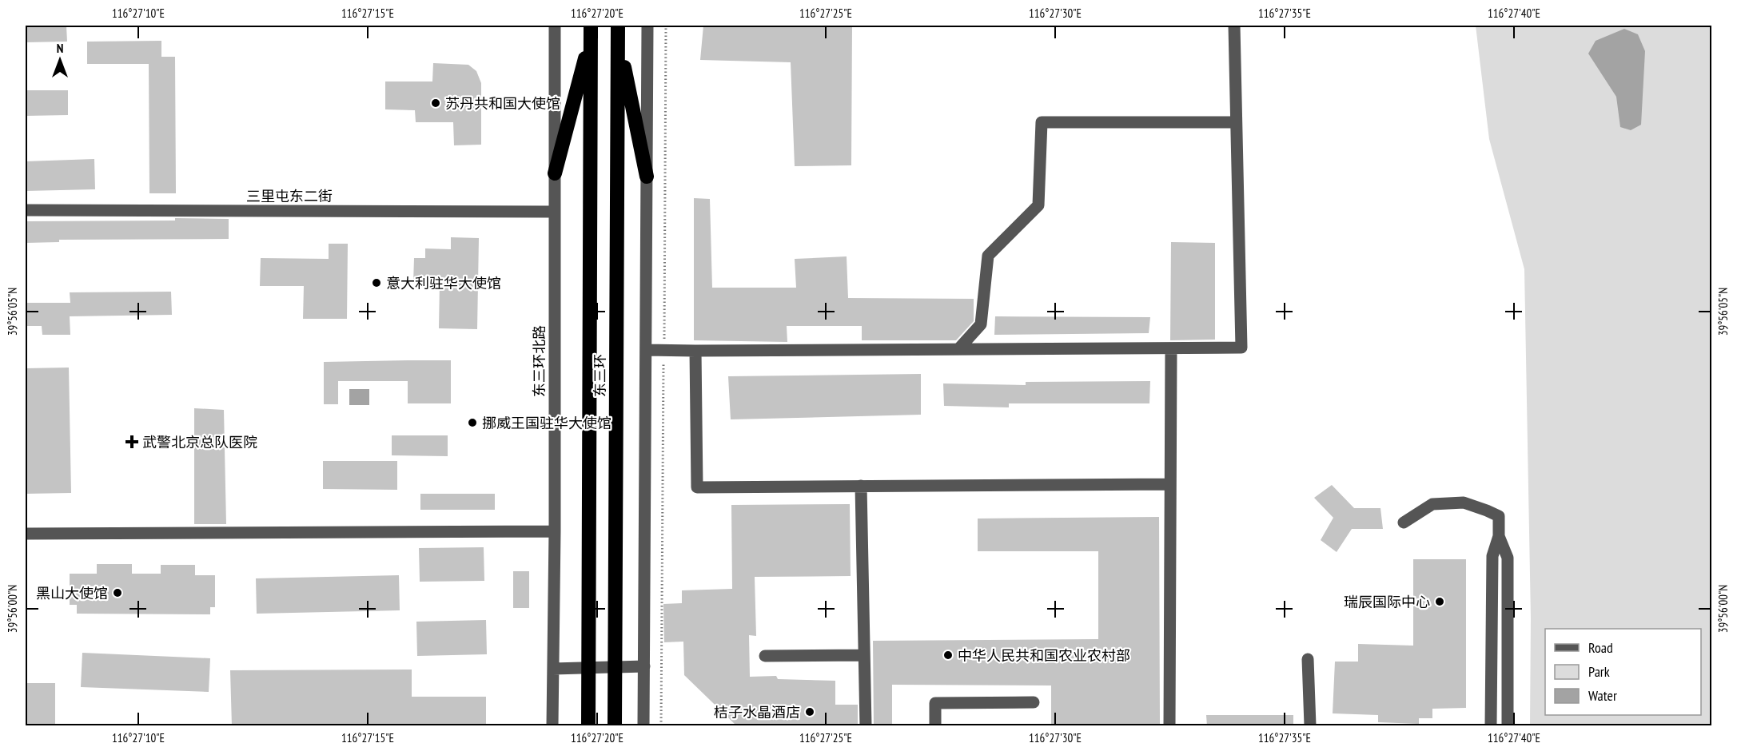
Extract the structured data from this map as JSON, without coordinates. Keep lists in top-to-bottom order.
{
  "streets": {
    "highway": ["东三环"],
    "street": ["三里屯东二街", "东三环北路"]
  },
  "crossings": [
    ["三里屯东二街", "东三环北路"]
  ],
  "places": {
    "other": [
      "苏丹共和国大使馆",
      "意大利驻华大使馆",
      "挪威王国驻华大使馆",
      "黑山大使馆",
      "瑞辰国际中心",
      "中华人民共和国农业农村部",
      "桔子水晶酒店"
    ],
    "health": ["武警北京总队医院"]
  },
  "legend": ["Road", "Park", "Water"],
  "north": "top",
  "coordinates": [
    "116°27'10\"E",
    "116°27'15\"E",
    "116°27'20\"E",
    "116°27'25\"E",
    "116°27'30\"E",
    "116°27'35\"E",
    "116°27'40\"E",
    "39°56'05\"N",
    "39°56'00\"N"
  ]
}
